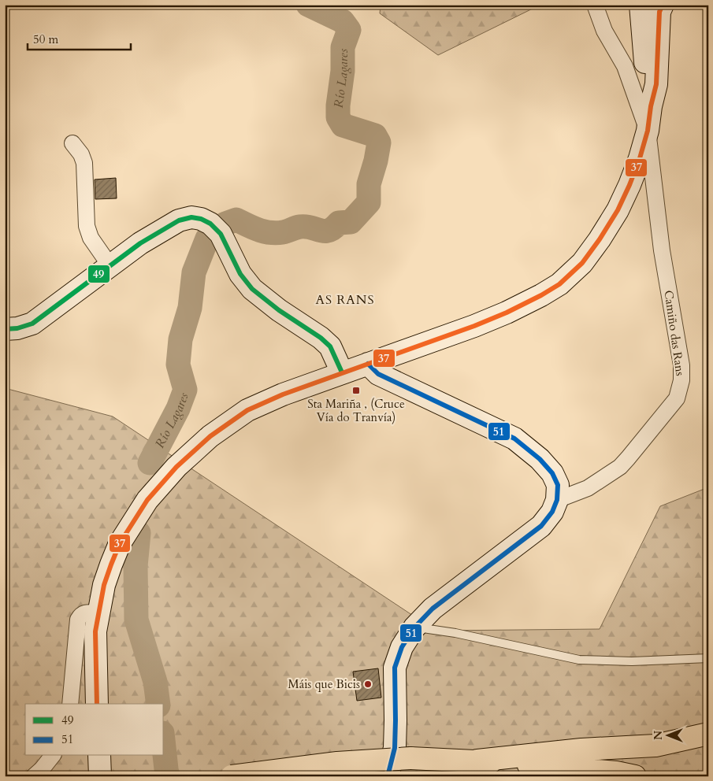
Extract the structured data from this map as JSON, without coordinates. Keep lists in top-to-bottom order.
{
  "streets": {
    "street": ["Camiño das Rans"]
  },
  "districts": ["AS RANS"],
  "water": ["Río Lagares"],
  "places": {
    "transit": ["Sta Mariña , (Cruce Vía do Tranvía)"],
    "other": ["Máis que Bicis"]
  },
  "lines": ["transit line 37", "transit line 49", "transit line 51"],
  "legend": ["49", "51"],
  "scale_bar": "50 m",
  "north": "left"
}
